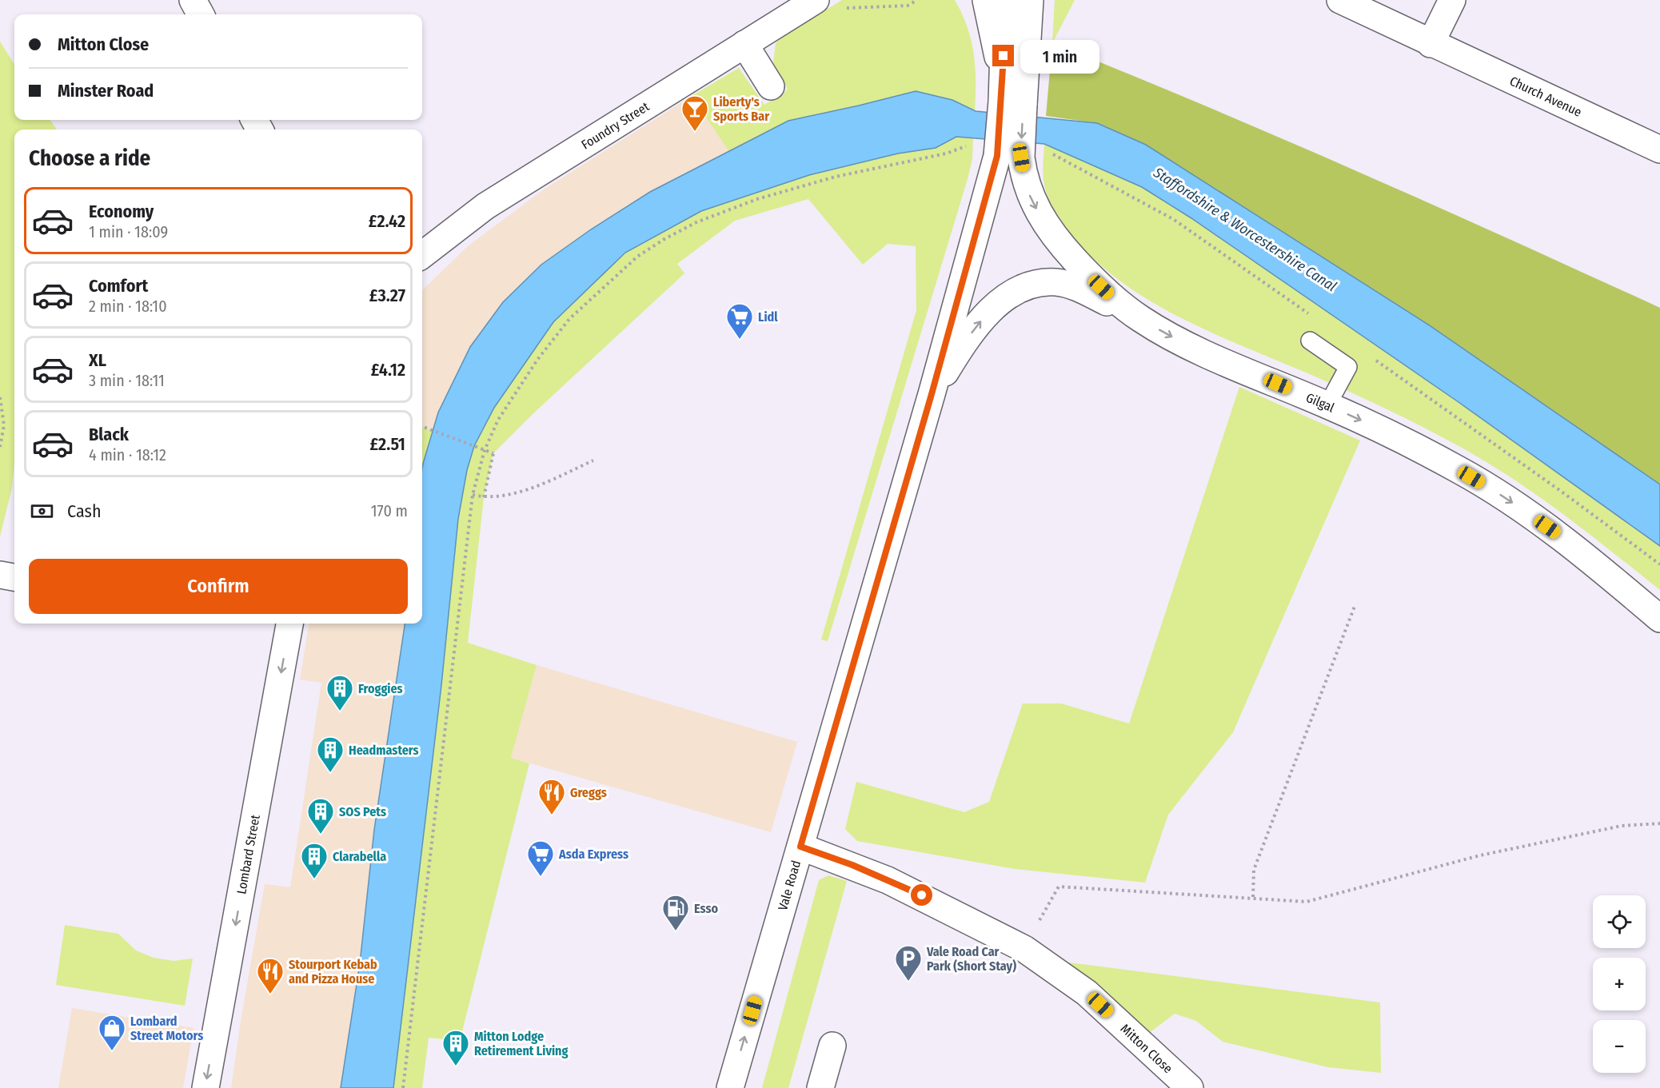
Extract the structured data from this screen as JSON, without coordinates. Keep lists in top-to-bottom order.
{
  "streets": {
    "main road": [
      "Church Avenue",
      "Foundry Street",
      "Gilgal",
      "Lombard Street",
      "Vale Road",
      "Mitton Close"
    ]
  },
  "crossings": [
    ["Gilgal", "Vale Road"],
    ["Vale Road", "Mitton Close"]
  ],
  "one_way": ["Gilgal", "Lombard Street"],
  "water": ["Staffordshire & Worcestershire Canal"],
  "places": {
    "bar": ["Liberty's Sports Bar"],
    "supermarket": ["Lidl", "Asda Express"],
    "building": [
      "Froggies",
      "Headmasters",
      "SOS Pets",
      "Clarabella",
      "Mitton Lodge Retirement Living"
    ],
    "restaurant": ["Greggs", "Stourport Kebab and Pizza House"],
    "fuel station": ["Esso"],
    "parking": ["Vale Road Car Park (Short Stay)"],
    "shop": ["Lombard Street Motors"]
  },
  "page": {
    "banner": ["Mitton Close", "Minster Road"],
    "bubble": "1 min",
    "heading": "Choose a ride",
    "list": [
      {
        "name": "Economy",
        "note": "1 min · 18:09",
        "value": "£2.42"
      },
      {
        "name": "Comfort",
        "note": "2 min · 18:10",
        "value": "£3.27"
      },
      {
        "name": "XL",
        "note": "3 min · 18:11",
        "value": "£4.12"
      },
      {
        "name": "Black",
        "note": "4 min · 18:12",
        "value": "£2.51"
      }
    ],
    "pay": ["Cash", "170 m"],
    "buttons": "Confirm",
    "map_buttons": ["+", "−"]
  }
}
